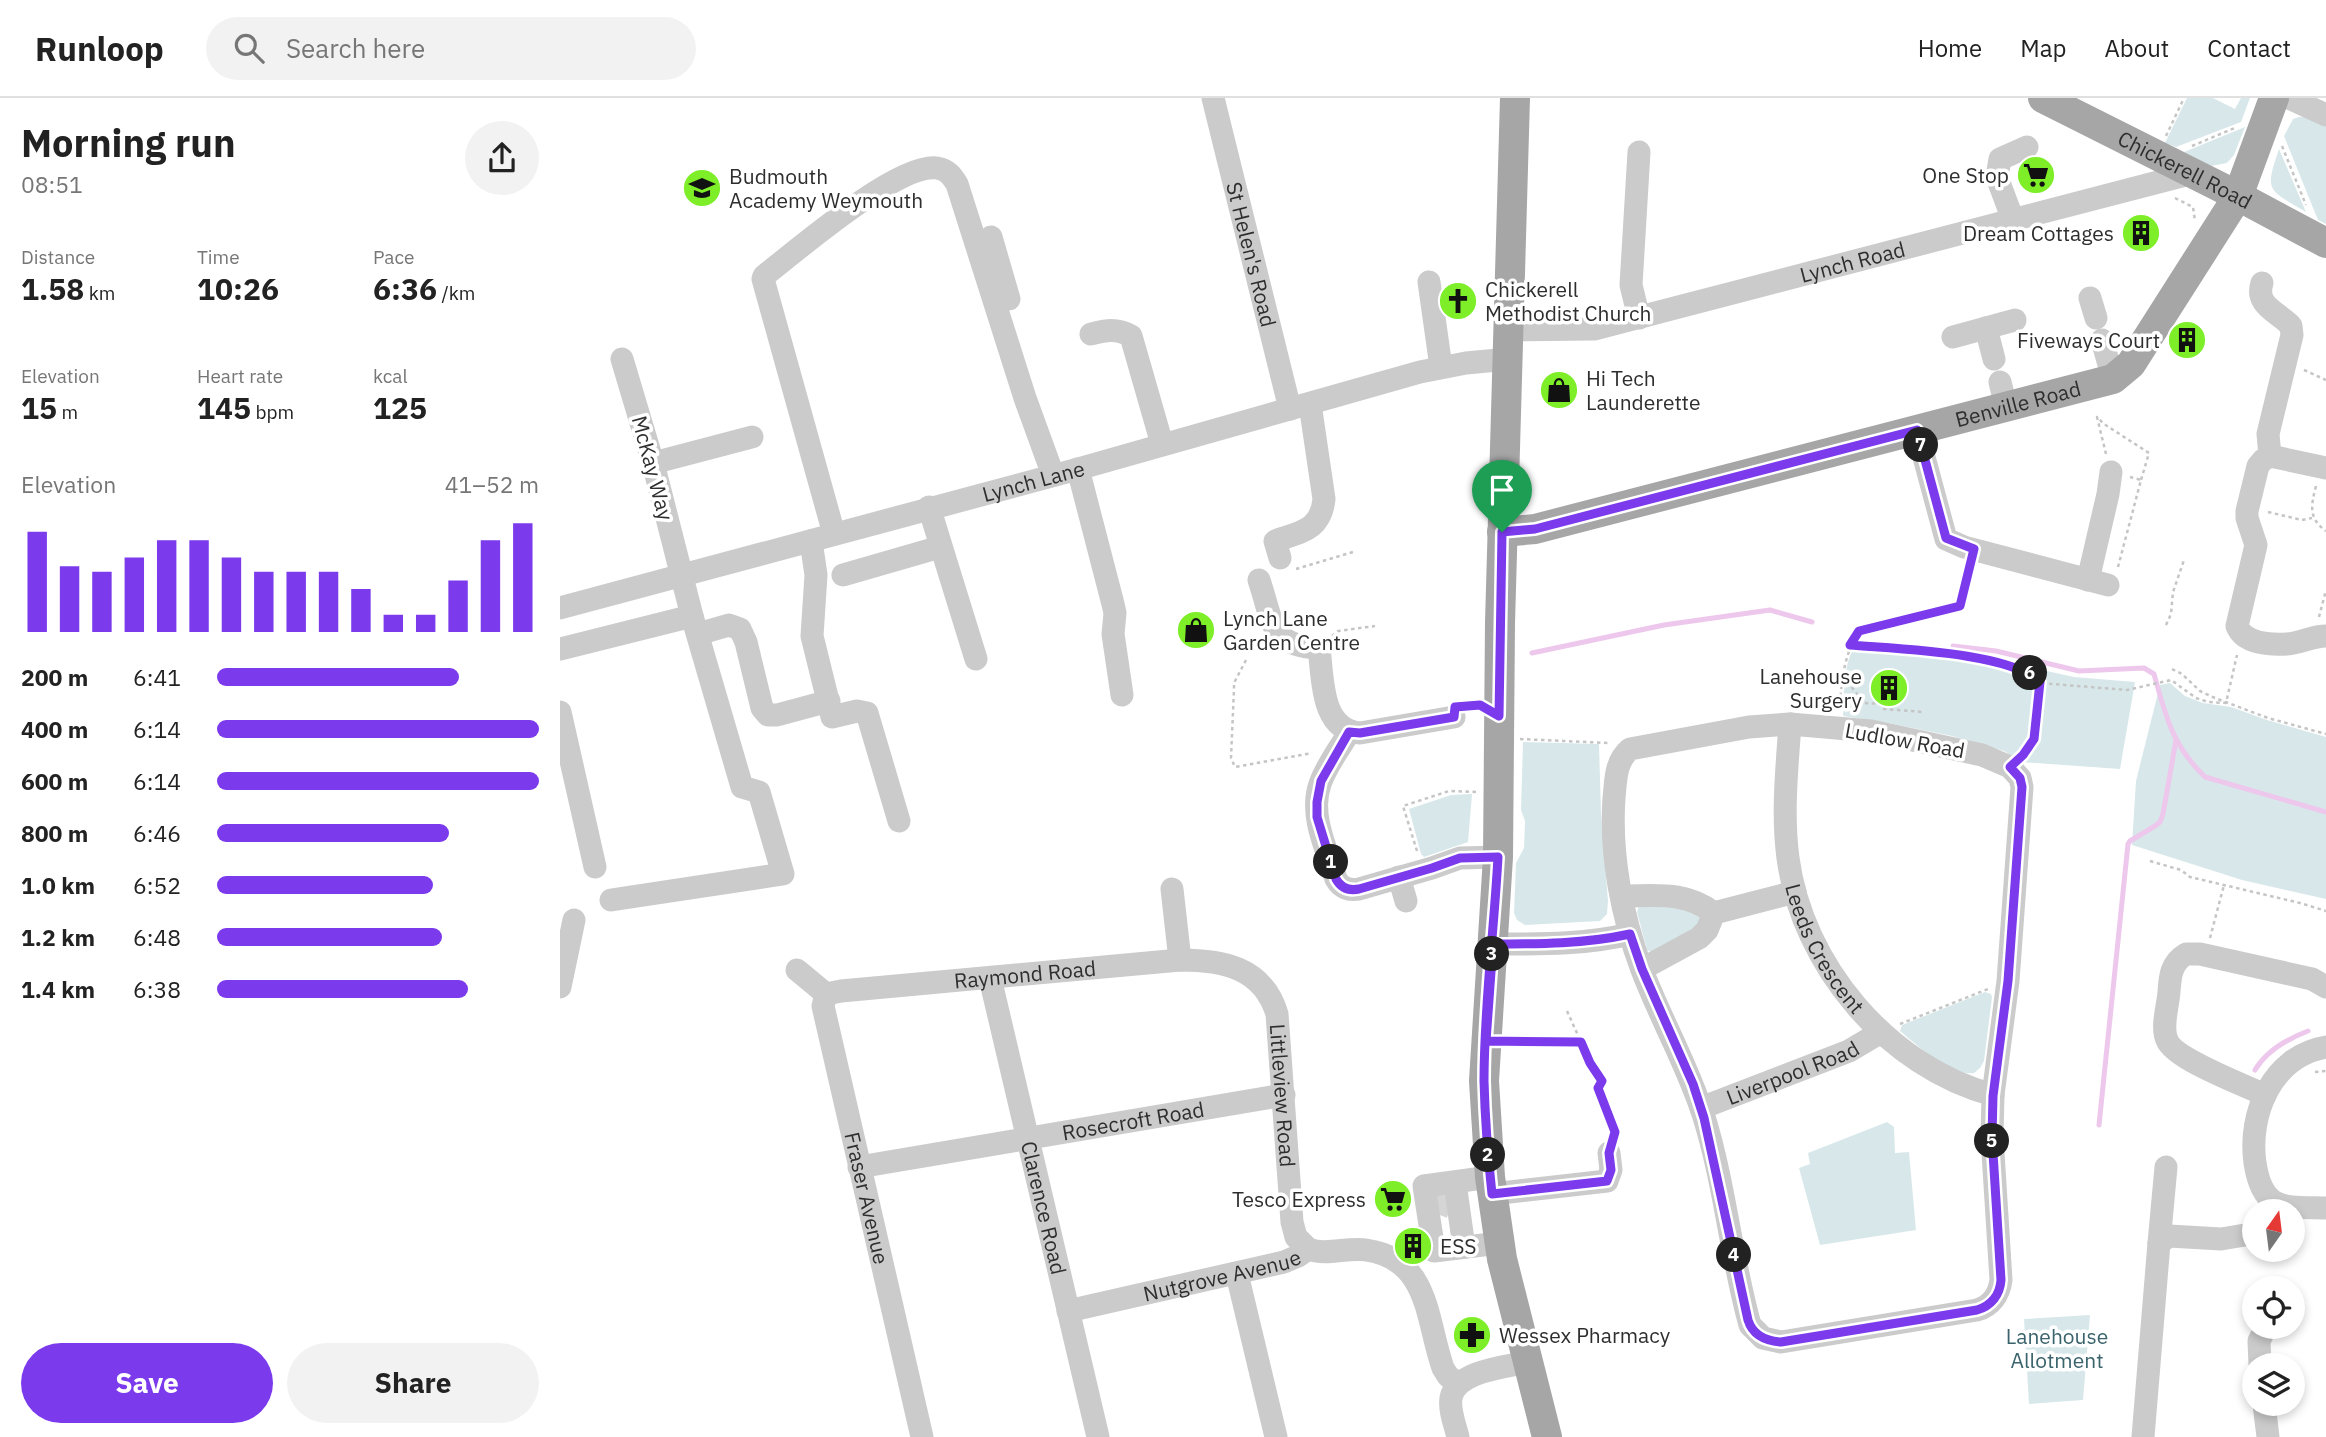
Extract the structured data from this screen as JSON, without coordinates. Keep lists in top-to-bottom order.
{
  "streets": {
    "main road": ["Chickerell Road", "Benville Road"],
    "street": [
      "St Helen's Road",
      "Lynch Road",
      "McKay Way",
      "Lynch Lane",
      "Ludlow Road",
      "Leeds Crescent",
      "Raymond Road",
      "Liverpool Road",
      "Littleview Road",
      "Rosecroft Road",
      "Fraser Avenue",
      "Clarence Road",
      "Nutgrove Avenue"
    ]
  },
  "crossings": [
    ["Chickerell Road", "Lynch Road"],
    ["St Helen's Road", "Lynch Lane"],
    ["Lynch Road", "Lynch Lane"],
    ["McKay Way", "Lynch Lane"],
    ["Ludlow Road", "Leeds Crescent"],
    ["Leeds Crescent", "Liverpool Road"],
    ["Raymond Road", "Littleview Road"],
    ["Raymond Road", "Fraser Avenue"],
    ["Raymond Road", "Clarence Road"],
    ["Littleview Road", "Rosecroft Road"],
    ["Littleview Road", "Nutgrove Avenue"],
    ["Rosecroft Road", "Fraser Avenue"],
    ["Rosecroft Road", "Clarence Road"],
    ["Clarence Road", "Nutgrove Avenue"]
  ],
  "parks": ["Lanehouse Allotment"],
  "places": {
    "supermarket": ["One Stop", "Tesco Express"],
    "school or university": ["Budmouth Academy Weymouth"],
    "building": [
      "Dream Cottages",
      "Fiveways Court",
      "Lanehouse Surgery",
      "ESS"
    ],
    "church": ["Chickerell Methodist Church"],
    "shop": ["Hi Tech Launderette", "Lynch Lane Garden Centre"],
    "pharmacy": ["Wessex Pharmacy"]
  },
  "north": "top",
  "page": {
    "header": "Runloop",
    "search": "Search here",
    "nav": [
      "Home",
      "Map",
      "About",
      "Contact"
    ],
    "heading": ["Morning run", "08:51"],
    "stats": [
      ["Distance", "1.58 km"],
      ["Time", "10:26"],
      ["Pace", "6:36 /km"],
      ["Elevation", "15 m"],
      ["Heart rate", "145 bpm"],
      ["kcal", "125"]
    ],
    "pins": [
      "7",
      "6",
      "1",
      "3",
      "5",
      "2",
      "4"
    ],
    "chart": ["Elevation", "41–52 m"],
    "list": [
      {
        "name": "200 m",
        "note": "6:41"
      },
      {
        "name": "400 m",
        "note": "6:14"
      },
      {
        "name": "600 m",
        "note": "6:14"
      },
      {
        "name": "800 m",
        "note": "6:46"
      },
      {
        "name": "1.0 km",
        "note": "6:52"
      },
      {
        "name": "1.2 km",
        "note": "6:48"
      },
      {
        "name": "1.4 km",
        "note": "6:38"
      }
    ],
    "buttons": ["Save", "Share"]
  }
}
